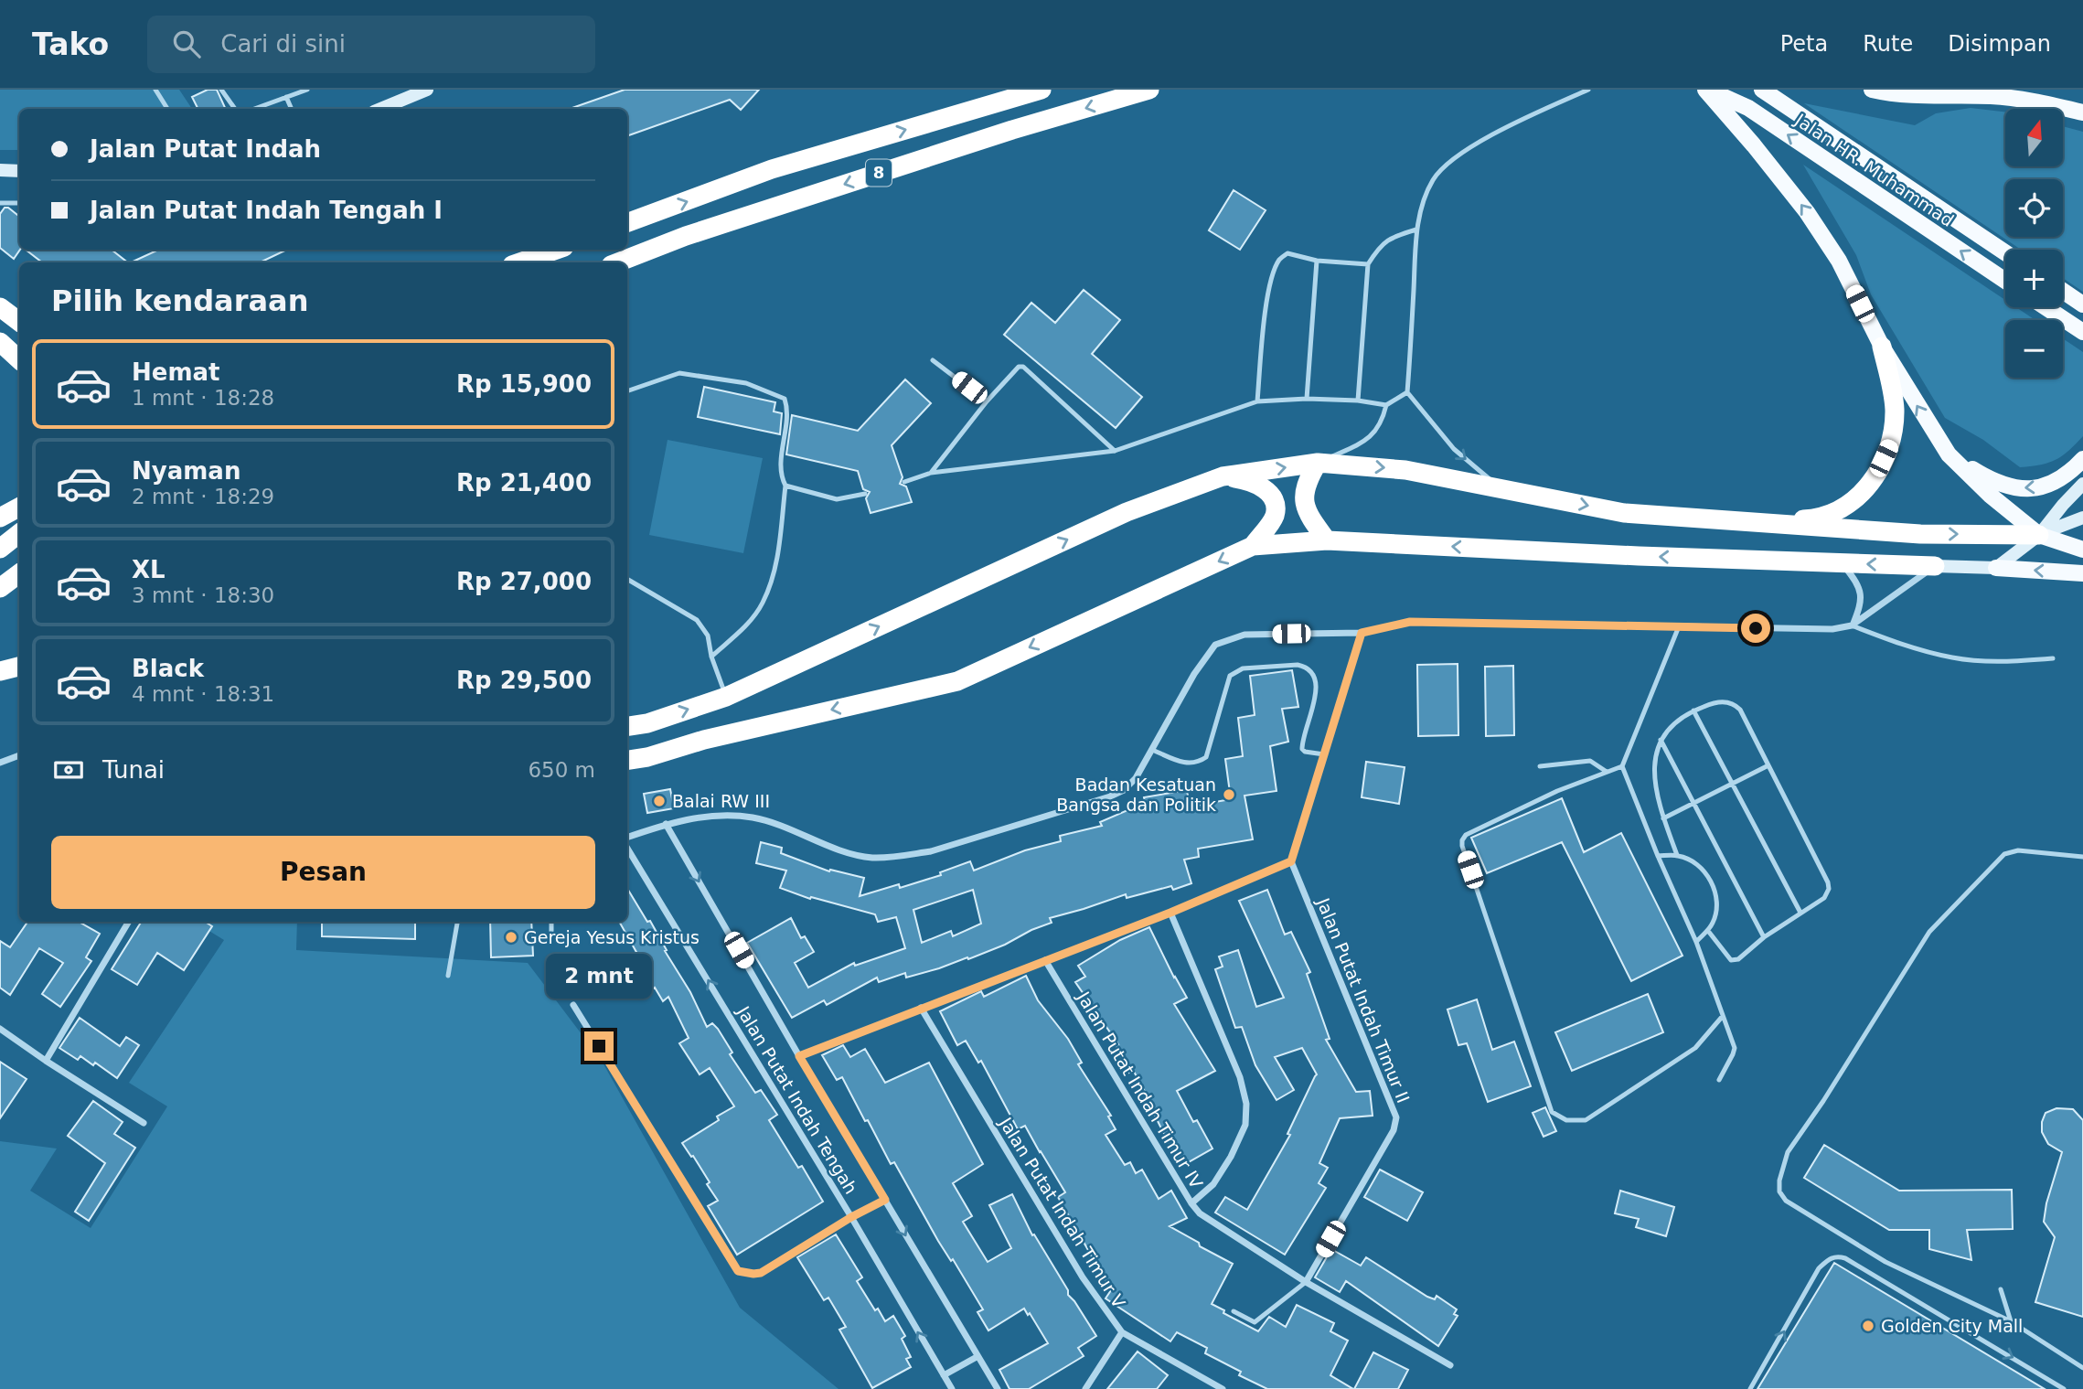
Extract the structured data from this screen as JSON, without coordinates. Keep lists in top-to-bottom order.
{
  "streets": {
    "highway": ["8"],
    "main road": ["Jalan HR. Muhammad"],
    "street": [
      "Jalan Putat Indah Timur II",
      "Jalan Putat Indah Timur IV",
      "Jalan Putat Indah Tengah",
      "Jalan Putat Indah Timur V"
    ]
  },
  "crossings": [
    ["Jalan Putat Indah Timur II", "Jalan Putat Indah Timur IV"]
  ],
  "places": [
    "Badan Kesatuan Bangsa dan Politik",
    "Balai RW III",
    "Gereja Yesus Kristus",
    "Golden City Mall"
  ],
  "north": "top",
  "page": {
    "header": "Tako",
    "search": "Cari di sini",
    "nav": ["Peta", "Rute", "Disimpan"],
    "map_buttons": ["+", "−"],
    "banner": ["Jalan Putat Indah", "Jalan Putat Indah Tengah I"],
    "heading": "Pilih kendaraan",
    "list": [
      {
        "name": "Hemat",
        "note": "1 mnt · 18:28",
        "value": "Rp 15,900"
      },
      {
        "name": "Nyaman",
        "note": "2 mnt · 18:29",
        "value": "Rp 21,400"
      },
      {
        "name": "XL",
        "note": "3 mnt · 18:30",
        "value": "Rp 27,000"
      },
      {
        "name": "Black",
        "note": "4 mnt · 18:31",
        "value": "Rp 29,500"
      }
    ],
    "pay": ["Tunai", "650 m"],
    "buttons": "Pesan",
    "bubble": "2 mnt"
  }
}
